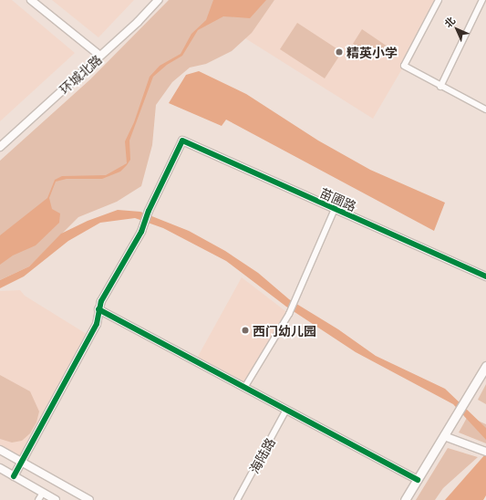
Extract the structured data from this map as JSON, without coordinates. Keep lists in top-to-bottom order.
{
  "streets": {
    "street": ["环城北路", "苗圃路", "海陆路"]
  },
  "places": ["精英小学", "西门幼儿园"],
  "north": "top left"
}
